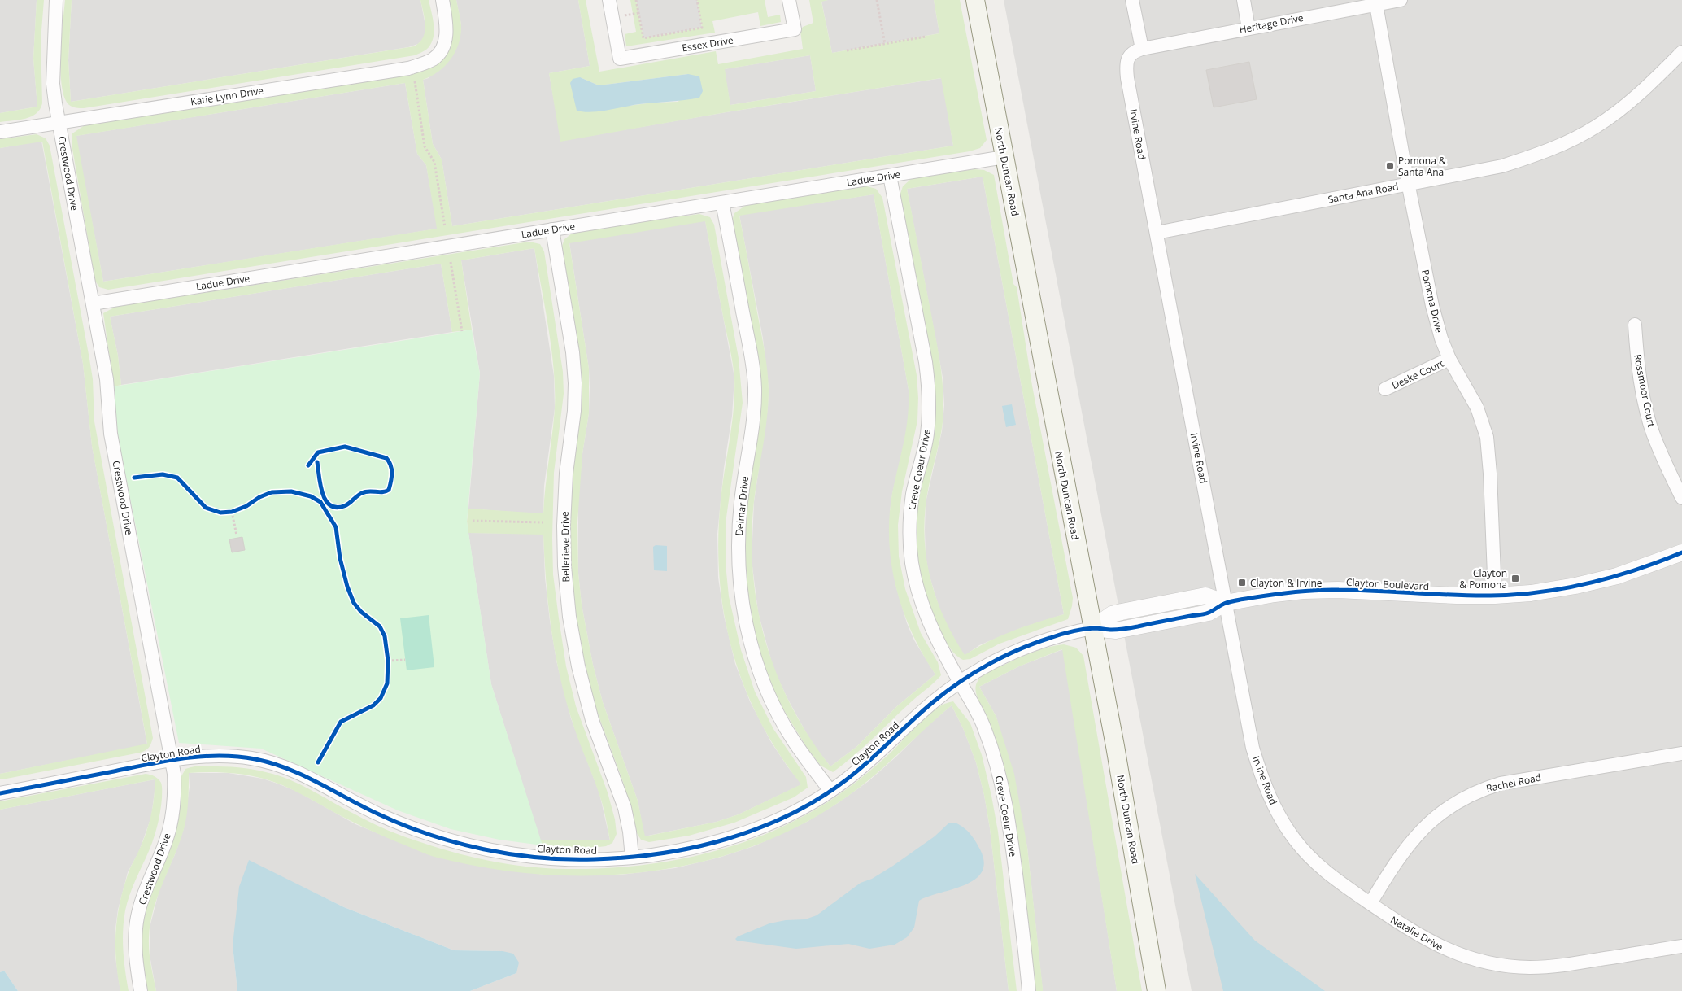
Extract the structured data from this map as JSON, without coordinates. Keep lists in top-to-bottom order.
{
  "streets": {
    "main road": ["North Duncan Road"],
    "street": [
      "Heritage Drive",
      "Essex Drive",
      "Katie Lynn Drive",
      "Irvine Road",
      "Crestwood Drive",
      "Ladue Drive",
      "Santa Ana Road",
      "Pomona Drive",
      "Deske Court",
      "Rossmoor Court",
      "Creve Coeur Drive",
      "Delmar Drive",
      "Bellerieve Drive",
      "Clayton Boulevard",
      "Clayton Road",
      "Rachel Road",
      "Natalie Drive"
    ]
  },
  "crossings": [
    ["Heritage Drive", "Irvine Road"],
    ["Heritage Drive", "Pomona Drive"],
    ["Katie Lynn Drive", "Crestwood Drive"],
    ["Irvine Road", "Santa Ana Road"],
    ["Irvine Road", "Clayton Boulevard"],
    ["Irvine Road", "Natalie Drive"],
    ["North Duncan Road", "Ladue Drive"],
    ["North Duncan Road", "Clayton Road"],
    ["Crestwood Drive", "Ladue Drive"],
    ["Crestwood Drive", "Clayton Road"],
    ["Ladue Drive", "Creve Coeur Drive"],
    ["Ladue Drive", "Delmar Drive"],
    ["Ladue Drive", "Bellerieve Drive"],
    ["Santa Ana Road", "Pomona Drive"],
    ["Pomona Drive", "Deske Court"],
    ["Pomona Drive", "Clayton Boulevard"],
    ["Creve Coeur Drive", "Clayton Road"],
    ["Delmar Drive", "Clayton Road"],
    ["Bellerieve Drive", "Clayton Road"],
    ["Rachel Road", "Natalie Drive"]
  ],
  "places": {
    "transit": ["Pomona & Santa Ana", "Clayton & Pomona", "Clayton & Irvine"]
  }
}
